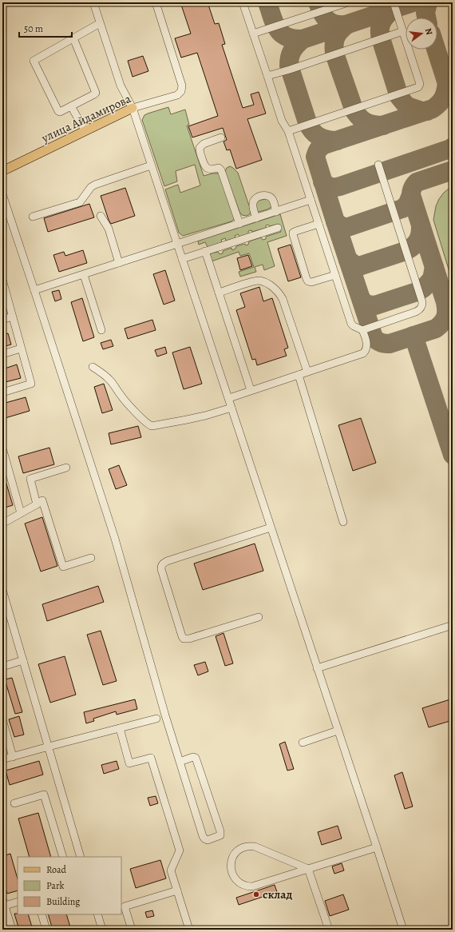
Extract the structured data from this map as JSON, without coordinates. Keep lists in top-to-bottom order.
{
  "streets": {
    "main road": ["улица Айдамирова"]
  },
  "places": ["склад"],
  "legend": ["Road", "Park", "Building"],
  "scale_bar": "50 m",
  "north": "right"
}
